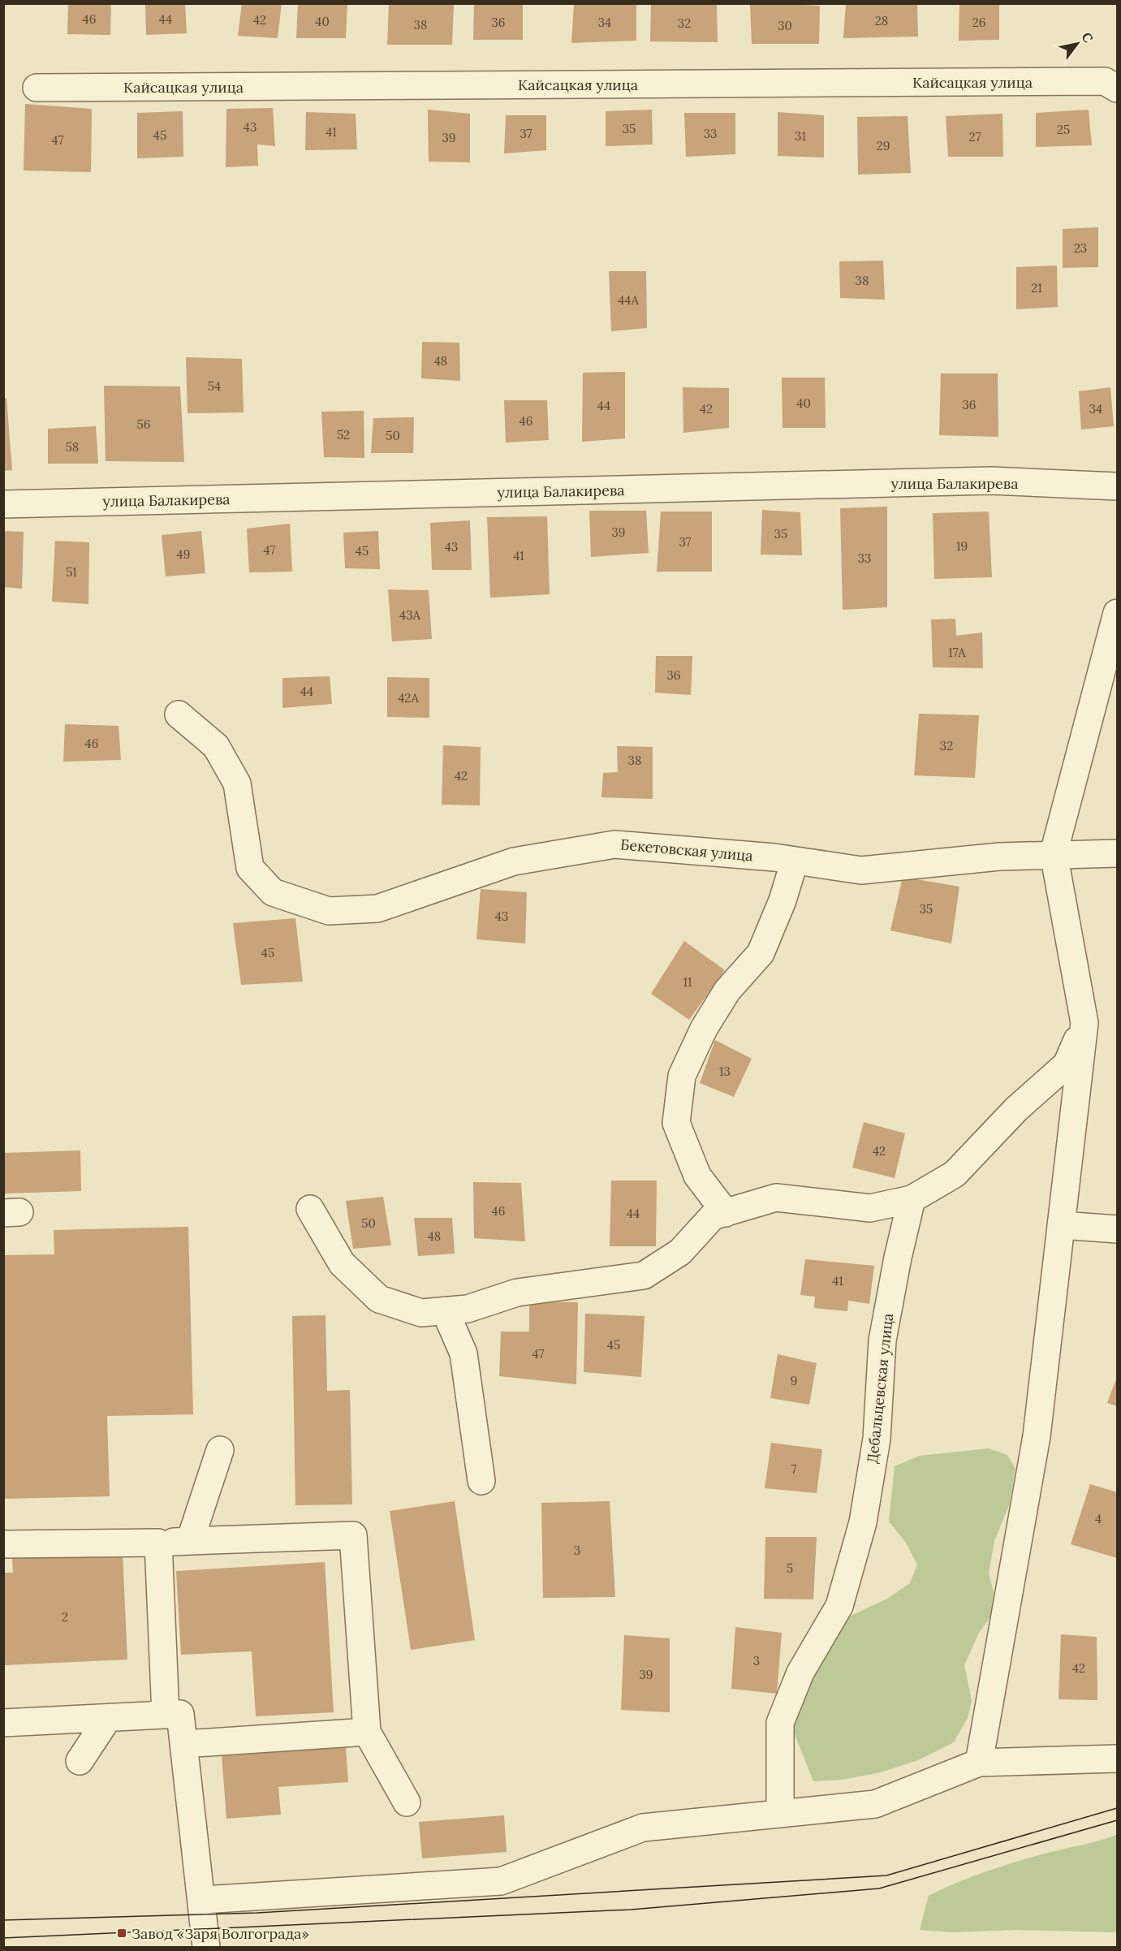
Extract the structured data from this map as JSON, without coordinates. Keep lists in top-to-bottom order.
{
  "streets": {
    "street": [
      "Кайсацкая улица",
      "улица Балакирева",
      "Бекетовская улица",
      "Дебальцевская улица"
    ]
  },
  "places": {
    "transit": ["Завод «Заря Волгограда»"]
  },
  "house_numbers": [
    "46",
    "44",
    "42",
    "28",
    "40",
    "36",
    "34",
    "26",
    "32",
    "38",
    "30",
    "43",
    "35",
    "25",
    "41",
    "37",
    "33",
    "45",
    "31",
    "27",
    "39",
    "47",
    "29",
    "23",
    "38",
    "21",
    "44А",
    "48",
    "54",
    "40",
    "36",
    "44",
    "42",
    "34",
    "46",
    "56",
    "52",
    "50",
    "58",
    "39",
    "35",
    "37",
    "19",
    "43",
    "47",
    "45",
    "49",
    "41",
    "33",
    "51",
    "43А",
    "17А",
    "36",
    "44",
    "42А",
    "46",
    "32",
    "38",
    "42",
    "35",
    "43",
    "45",
    "11",
    "13",
    "42",
    "46",
    "44",
    "50",
    "48",
    "41",
    "45",
    "47",
    "9",
    "7",
    "4",
    "3",
    "5",
    "2",
    "3",
    "42",
    "39"
  ],
  "north": "top right"
}
